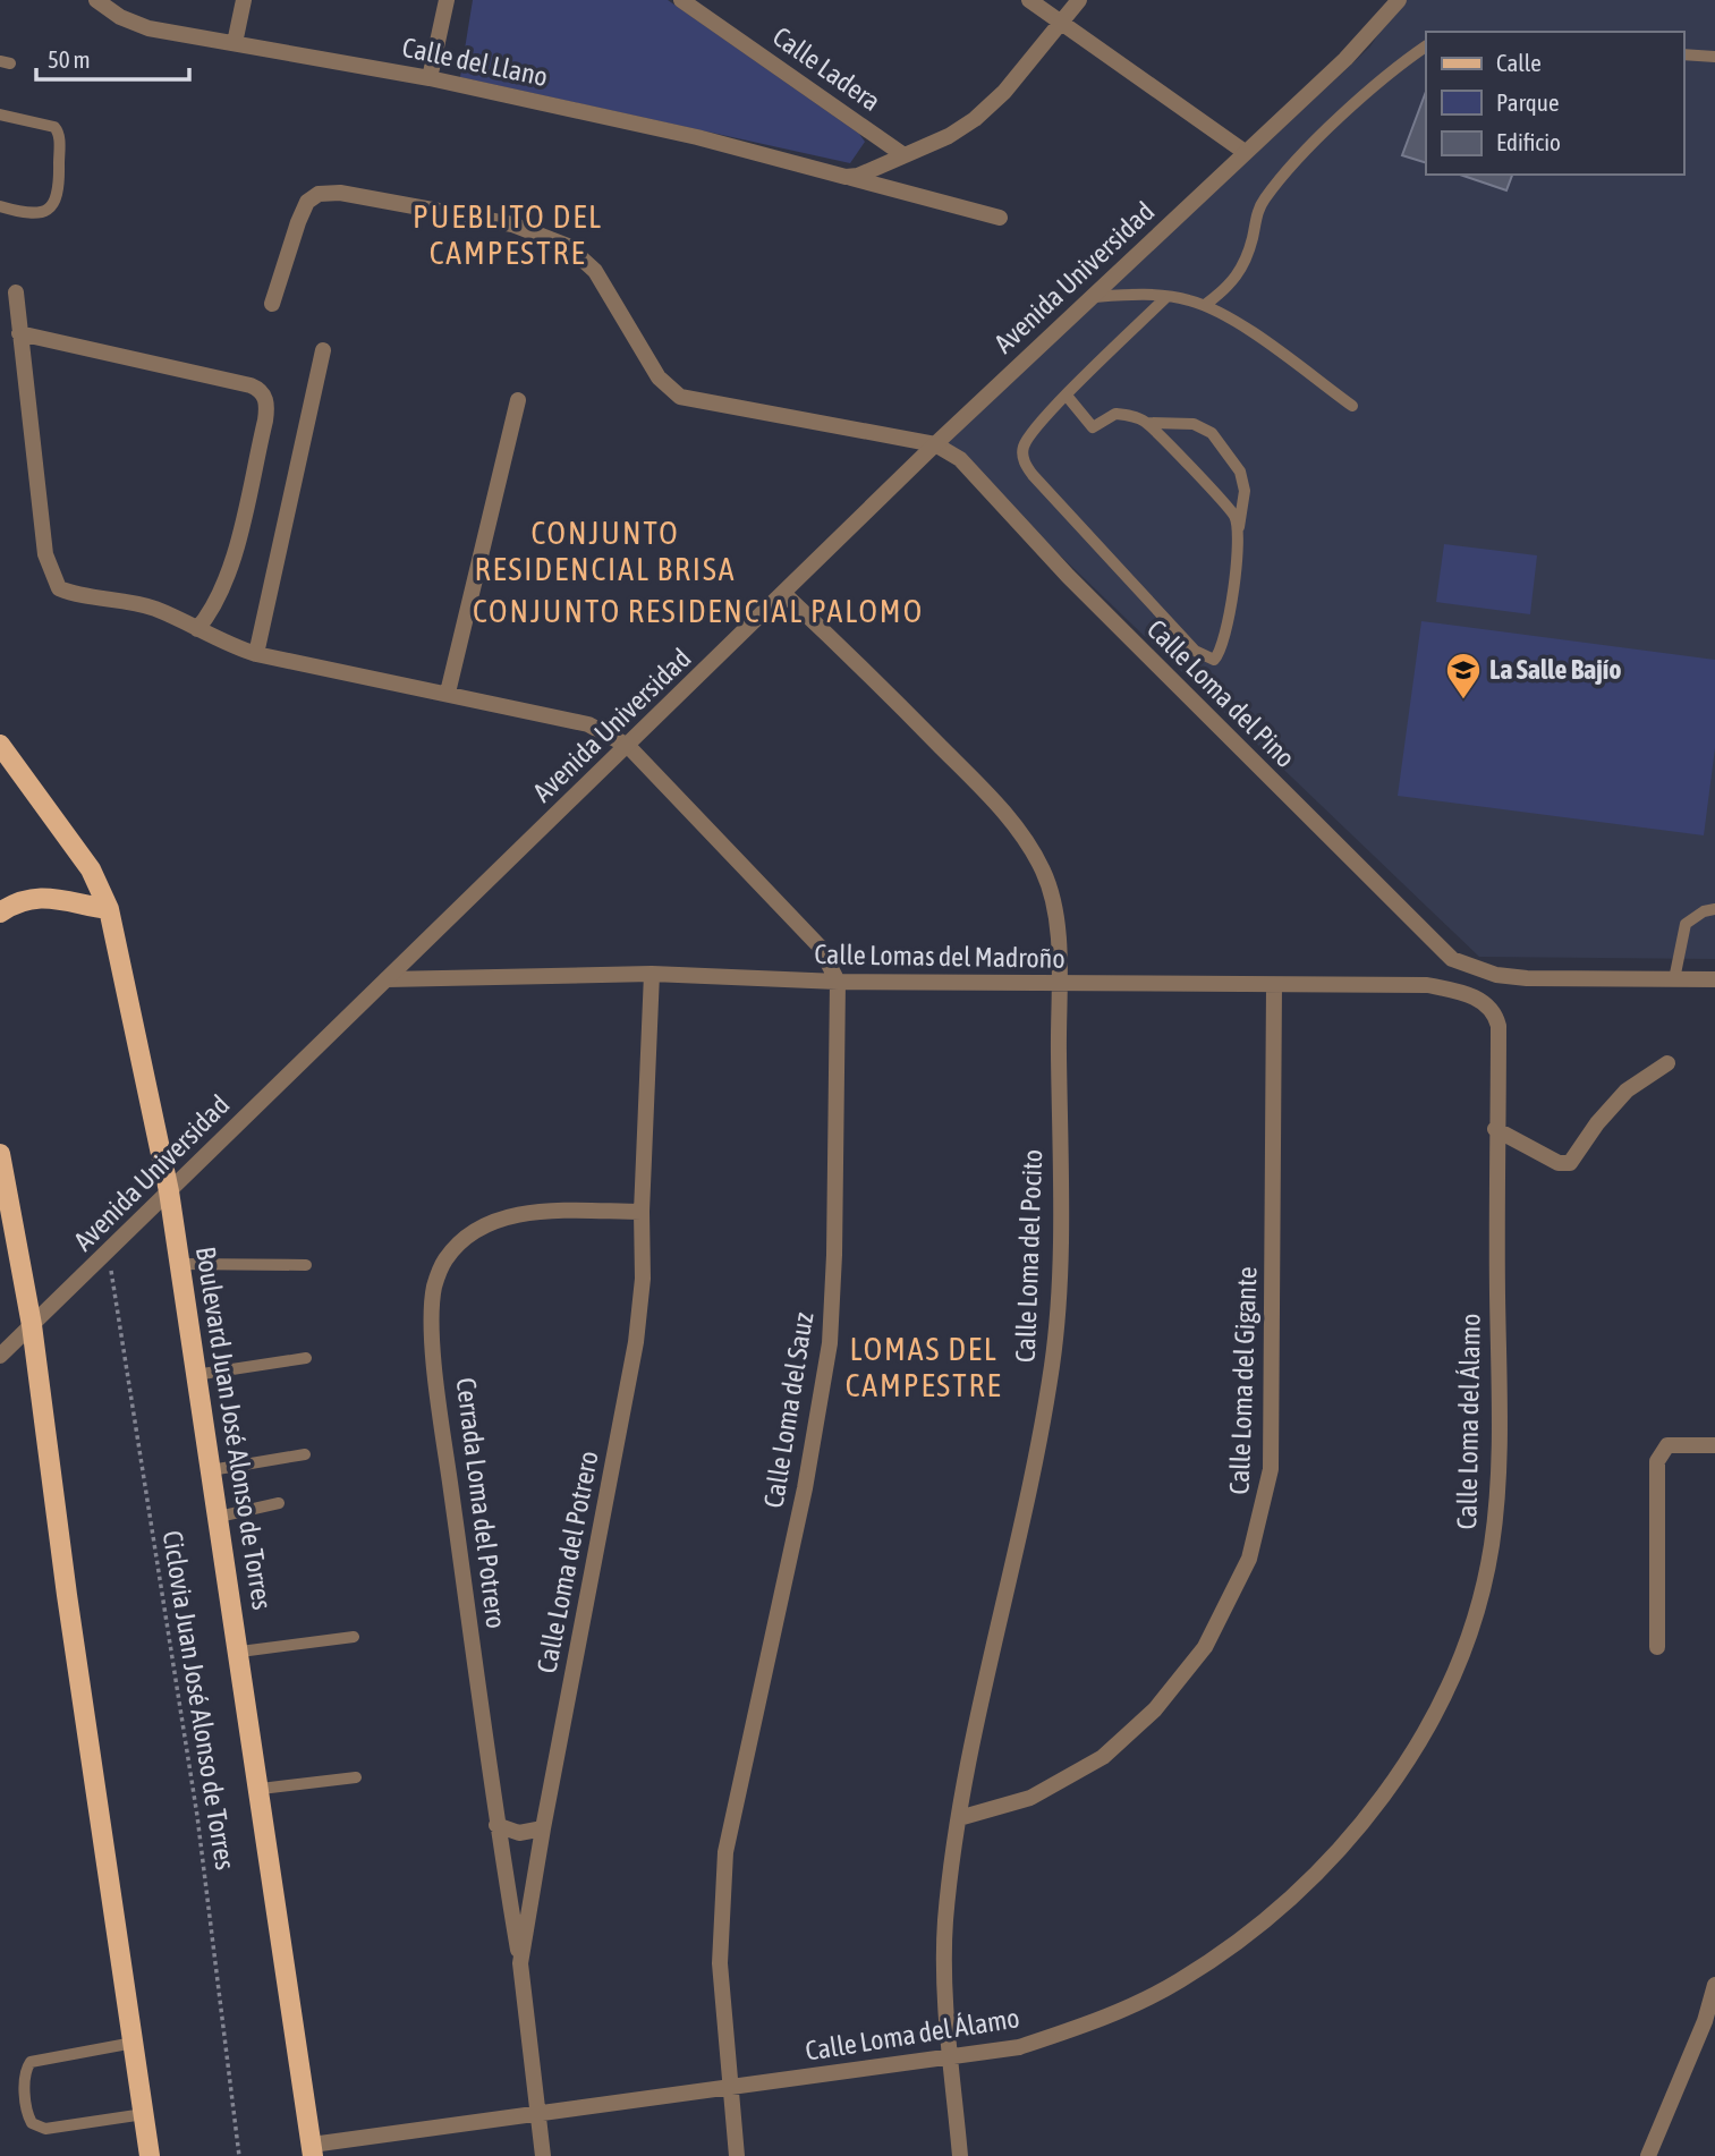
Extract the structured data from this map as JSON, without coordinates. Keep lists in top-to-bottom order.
{
  "streets": {
    "main road": ["Boulevard Juan José Alonso de Torres"],
    "street": [
      "Calle del Llano",
      "Calle Ladera",
      "Avenida Universidad",
      "Calle Loma del Pino",
      "Calle Lomas del Madroño",
      "Calle Loma del Pocito",
      "Calle Loma del Gigante",
      "Calle Loma del Sauz",
      "Calle Loma del Álamo",
      "Cerrada Loma del Potrero",
      "Calle Loma del Potrero"
    ],
    "path": ["Ciclovia Juan José Alonso de Torres"]
  },
  "crossings": [
    ["Avenida Universidad", "Calle Loma del Pino"],
    ["Avenida Universidad", "Calle Lomas del Madroño"],
    ["Avenida Universidad", "Calle Loma del Pocito"],
    ["Avenida Universidad", "Calle Loma del Sauz"],
    ["Avenida Universidad", "Boulevard Juan José Alonso de Torres"],
    ["Avenida Universidad", "Ciclovia Juan José Alonso de Torres"],
    ["Calle Lomas del Madroño", "Calle Loma del Pocito"],
    ["Calle Lomas del Madroño", "Calle Loma del Gigante"],
    ["Calle Lomas del Madroño", "Calle Loma del Sauz"],
    ["Calle Lomas del Madroño", "Calle Loma del Álamo"],
    ["Calle Lomas del Madroño", "Calle Loma del Potrero"],
    ["Calle Loma del Pocito", "Calle Loma del Gigante"],
    ["Calle Loma del Pocito", "Calle Loma del Álamo"],
    ["Calle Loma del Sauz", "Calle Loma del Álamo"],
    ["Calle Loma del Álamo", "Boulevard Juan José Alonso de Torres"],
    ["Calle Loma del Álamo", "Calle Loma del Potrero"],
    ["Cerrada Loma del Potrero", "Calle Loma del Potrero"]
  ],
  "districts": [
    "PUEBLITO DEL CAMPESTRE",
    "CONJUNTO RESIDENCIAL BRISA",
    "CONJUNTO RESIDENCIAL PALOMO",
    "LOMAS DEL CAMPESTRE"
  ],
  "places": {
    "school or university": ["La Salle Bajío"]
  },
  "legend": ["Calle", "Parque", "Edificio"],
  "scale_bar": "50 m"
}
